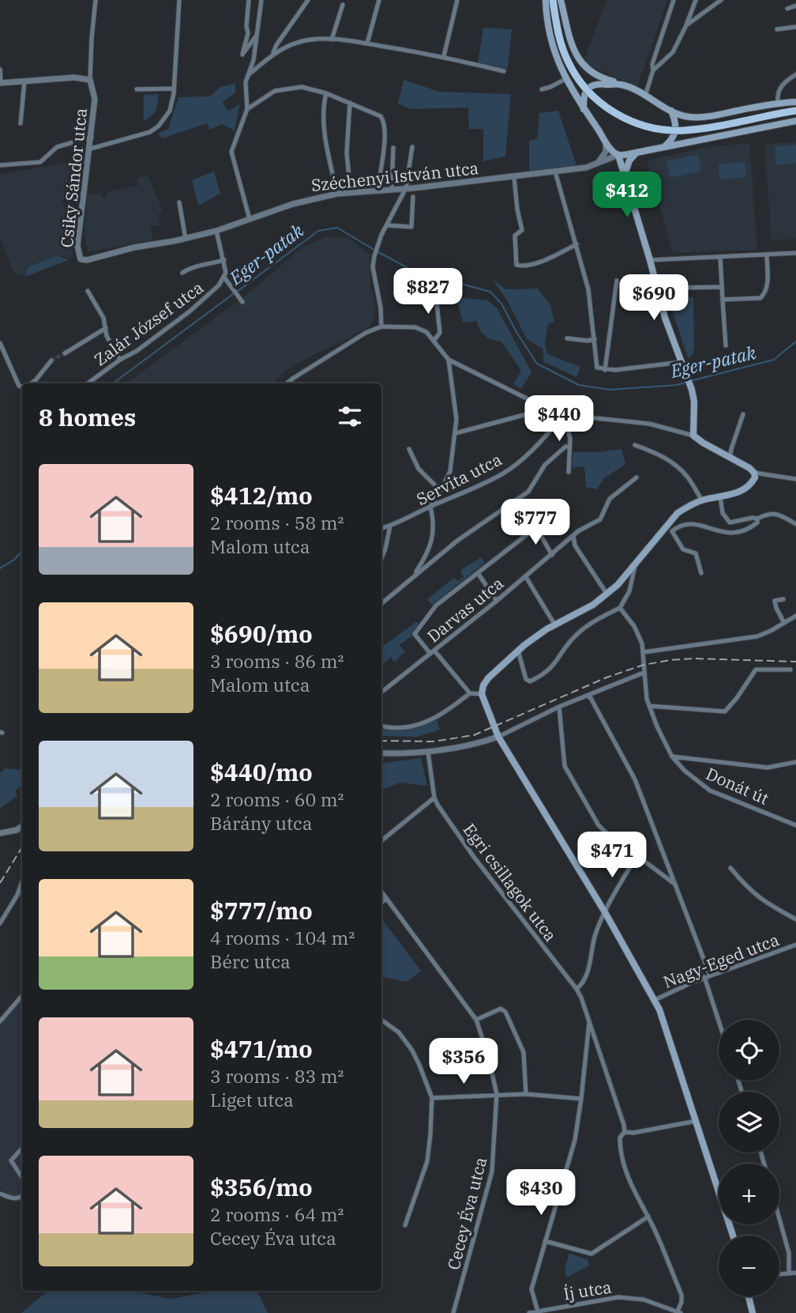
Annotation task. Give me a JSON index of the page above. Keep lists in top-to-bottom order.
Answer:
{
  "streets": {
    "street": [
      "Széchenyi István utca",
      "Csiky Sándor utca",
      "Zalár József utca",
      "Servita utca",
      "Darvas utca",
      "Donát út",
      "Egri csillagok utca",
      "Nagy-Eged utca",
      "Cecey Éva utca",
      "Íj utca"
    ]
  },
  "crossings": [
    ["Széchenyi István utca", "Csiky Sándor utca"],
    ["Egri csillagok utca", "Íj utca"]
  ],
  "water": ["Eger-patak"],
  "page": {
    "price": [
      "$412",
      "$827",
      "$690",
      "$440",
      "$777",
      "$471",
      "$356",
      "$430"
    ],
    "heading": "8 homes",
    "list": [
      {
        "name": "$412/mo",
        "note": "2 rooms · 58 m² · Malom utca"
      },
      {
        "name": "$690/mo",
        "note": "3 rooms · 86 m² · Malom utca"
      },
      {
        "name": "$440/mo",
        "note": "2 rooms · 60 m² · Bárány utca"
      },
      {
        "name": "$777/mo",
        "note": "4 rooms · 104 m² · Bérc utca"
      },
      {
        "name": "$471/mo",
        "note": "3 rooms · 83 m² · Liget utca"
      },
      {
        "name": "$356/mo",
        "note": "2 rooms · 64 m² · Cecey Éva utca"
      }
    ],
    "map_buttons": ["+", "−"]
  }
}
